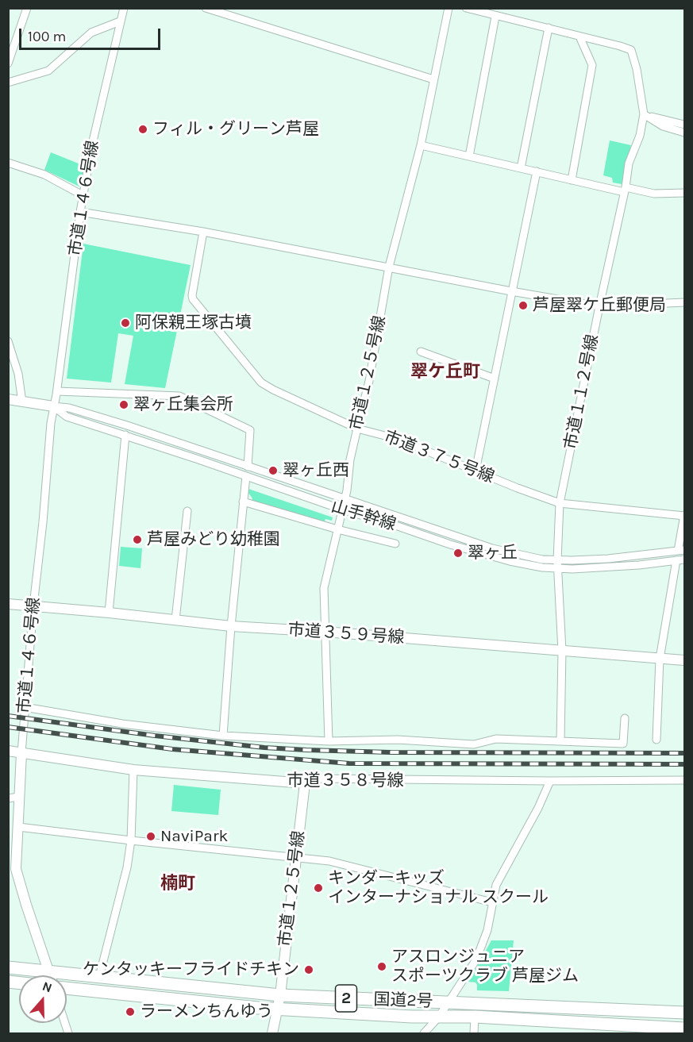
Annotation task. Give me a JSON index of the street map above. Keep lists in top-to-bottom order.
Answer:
{
  "streets": {
    "highway": ["2", "国道2号"],
    "street": [
      "市道１４６号線",
      "市道１２５号線",
      "市道１１２号線",
      "市道３７５号線",
      "山手幹線",
      "市道３５９号線",
      "市道３５８号線"
    ]
  },
  "crossings": [
    ["市道１４６号線", "山手幹線"],
    ["市道１４６号線", "市道３５９号線"],
    ["市道１４６号線", "市道３５８号線"],
    ["市道１４６号線", "国道2号"],
    ["市道１２５号線", "市道３７５号線"],
    ["市道１２５号線", "山手幹線"],
    ["市道１２５号線", "市道３５９号線"],
    ["市道１２５号線", "市道３５８号線"],
    ["市道１２５号線", "国道2号"],
    ["市道１１２号線", "市道３７５号線"],
    ["市道１１２号線", "山手幹線"],
    ["市道１１２号線", "市道３５９号線"]
  ],
  "districts": ["翠ケ丘町", "楠町"],
  "places": [
    "フィル・グリーン芦屋",
    "芦屋翠ケ丘郵便局",
    "阿保親王塚古墳",
    "翠ヶ丘集会所",
    "翠ヶ丘西",
    "芦屋みどり幼稚園",
    "翠ヶ丘",
    "NaviPark",
    "キンダーキッズ インターナショナル スクール",
    "アスロンジュニア スポーツクラブ 芦屋ジム",
    "ケンタッキーフライドチキン",
    "ラーメンちんゆう"
  ],
  "scale_bar": "100 m",
  "north": "top"
}
